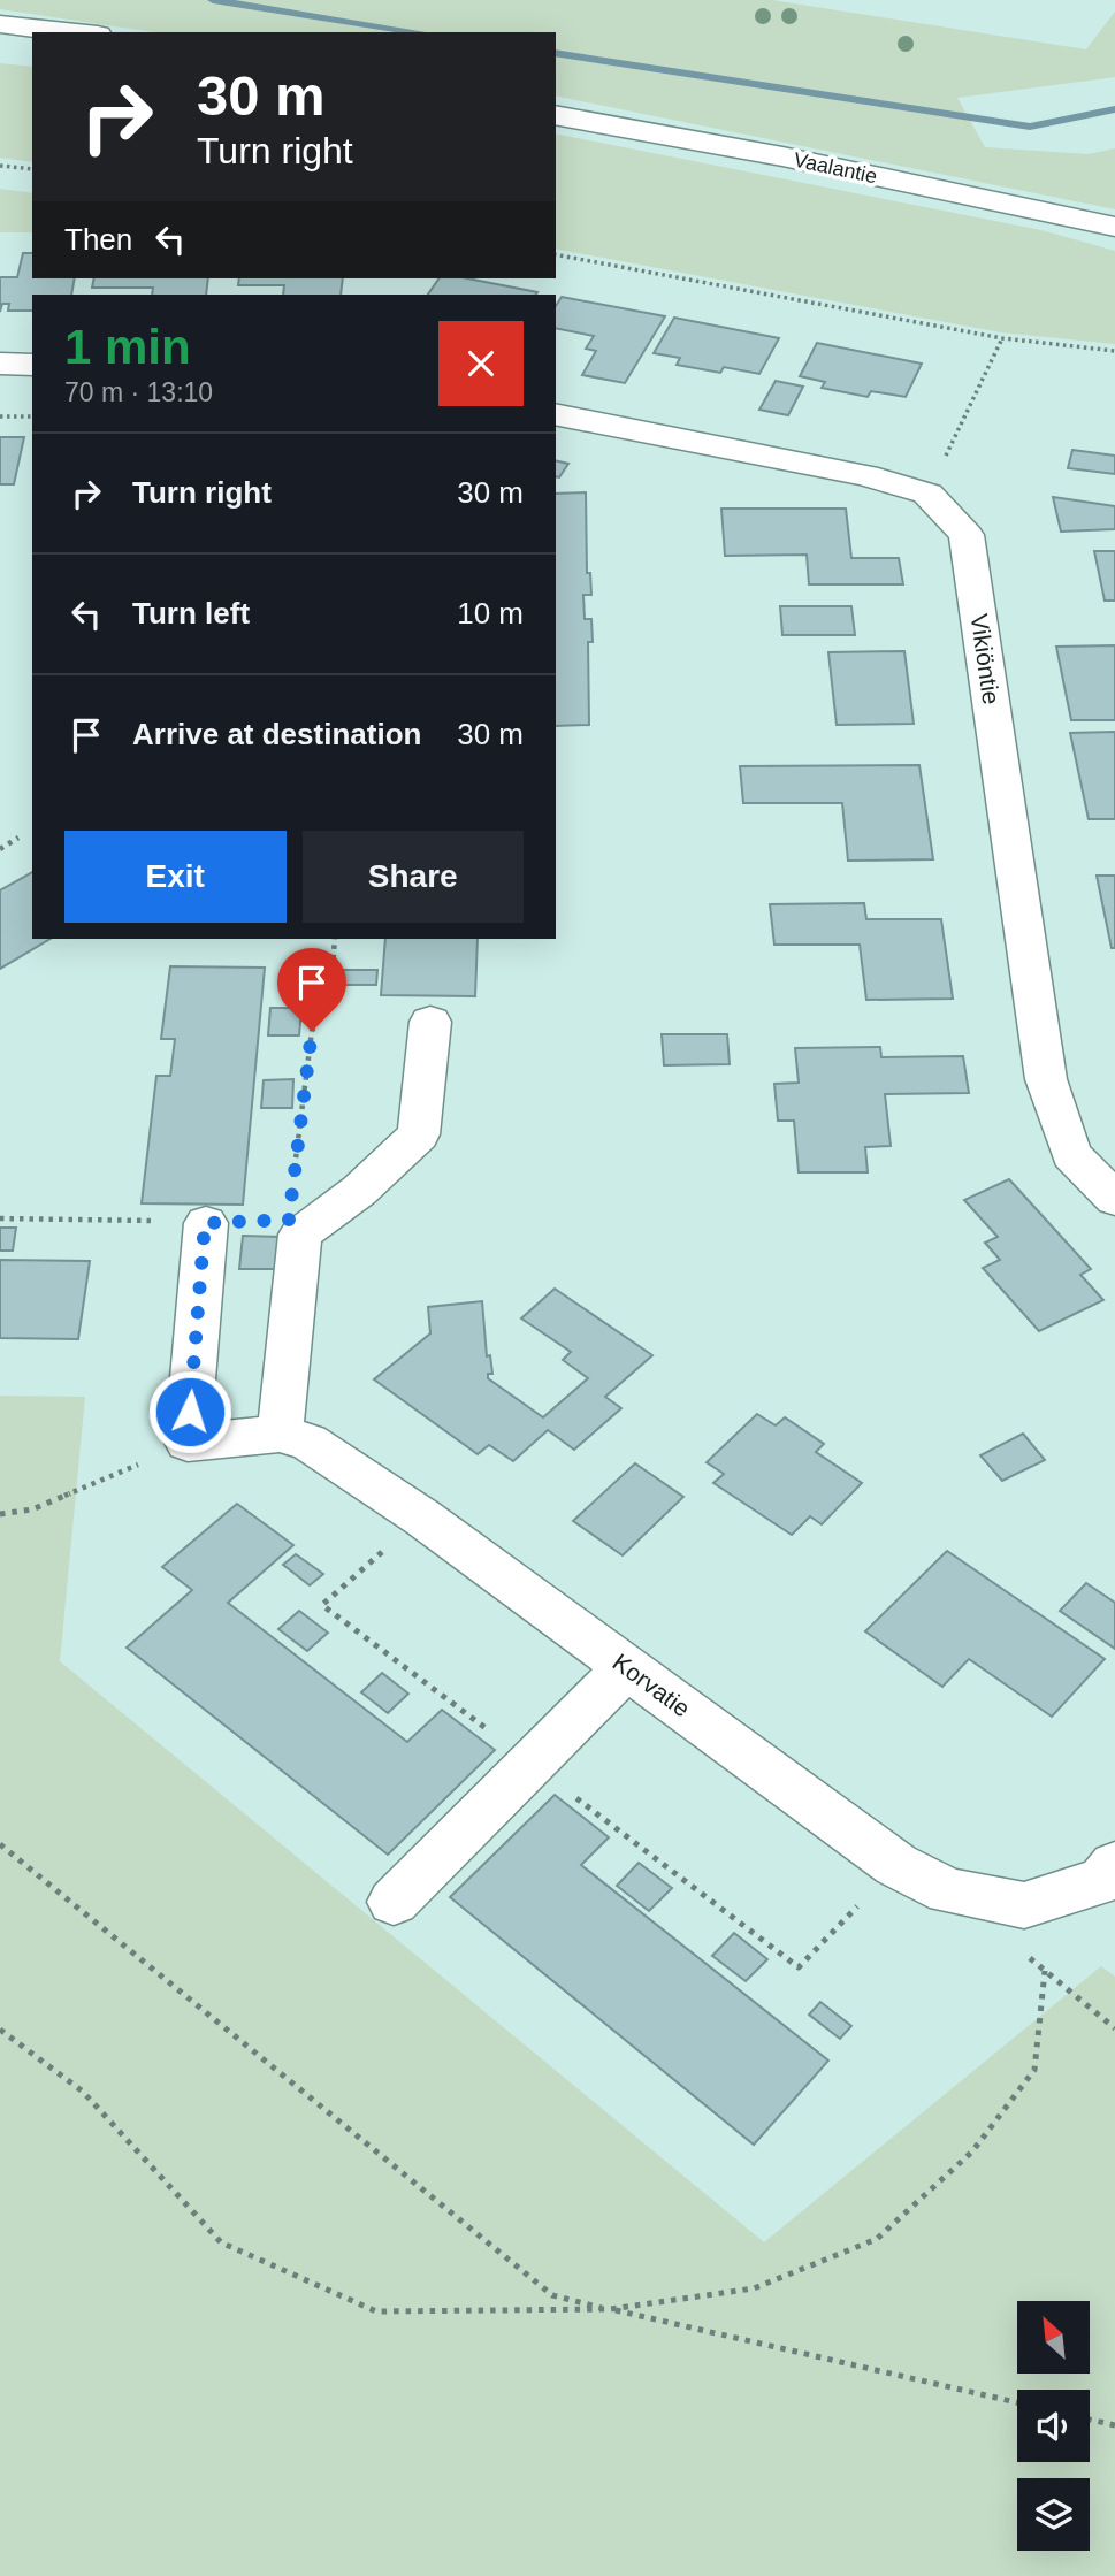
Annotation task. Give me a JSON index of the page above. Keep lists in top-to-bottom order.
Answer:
{
  "streets": {
    "street": ["Vaalantie", "Vikiöntie", "Korvatie"]
  },
  "north": "top left",
  "page": {
    "turn": ["30 m", "Turn right"],
    "then": "Then",
    "heading": ["1 min", "70 m · 13:10"],
    "list": [
      {
        "name": "Turn right",
        "value": "30 m"
      },
      {
        "name": "Turn left",
        "value": "10 m"
      },
      {
        "name": "Arrive at destination",
        "value": "30 m"
      }
    ],
    "buttons": ["Exit", "Share"]
  }
}
